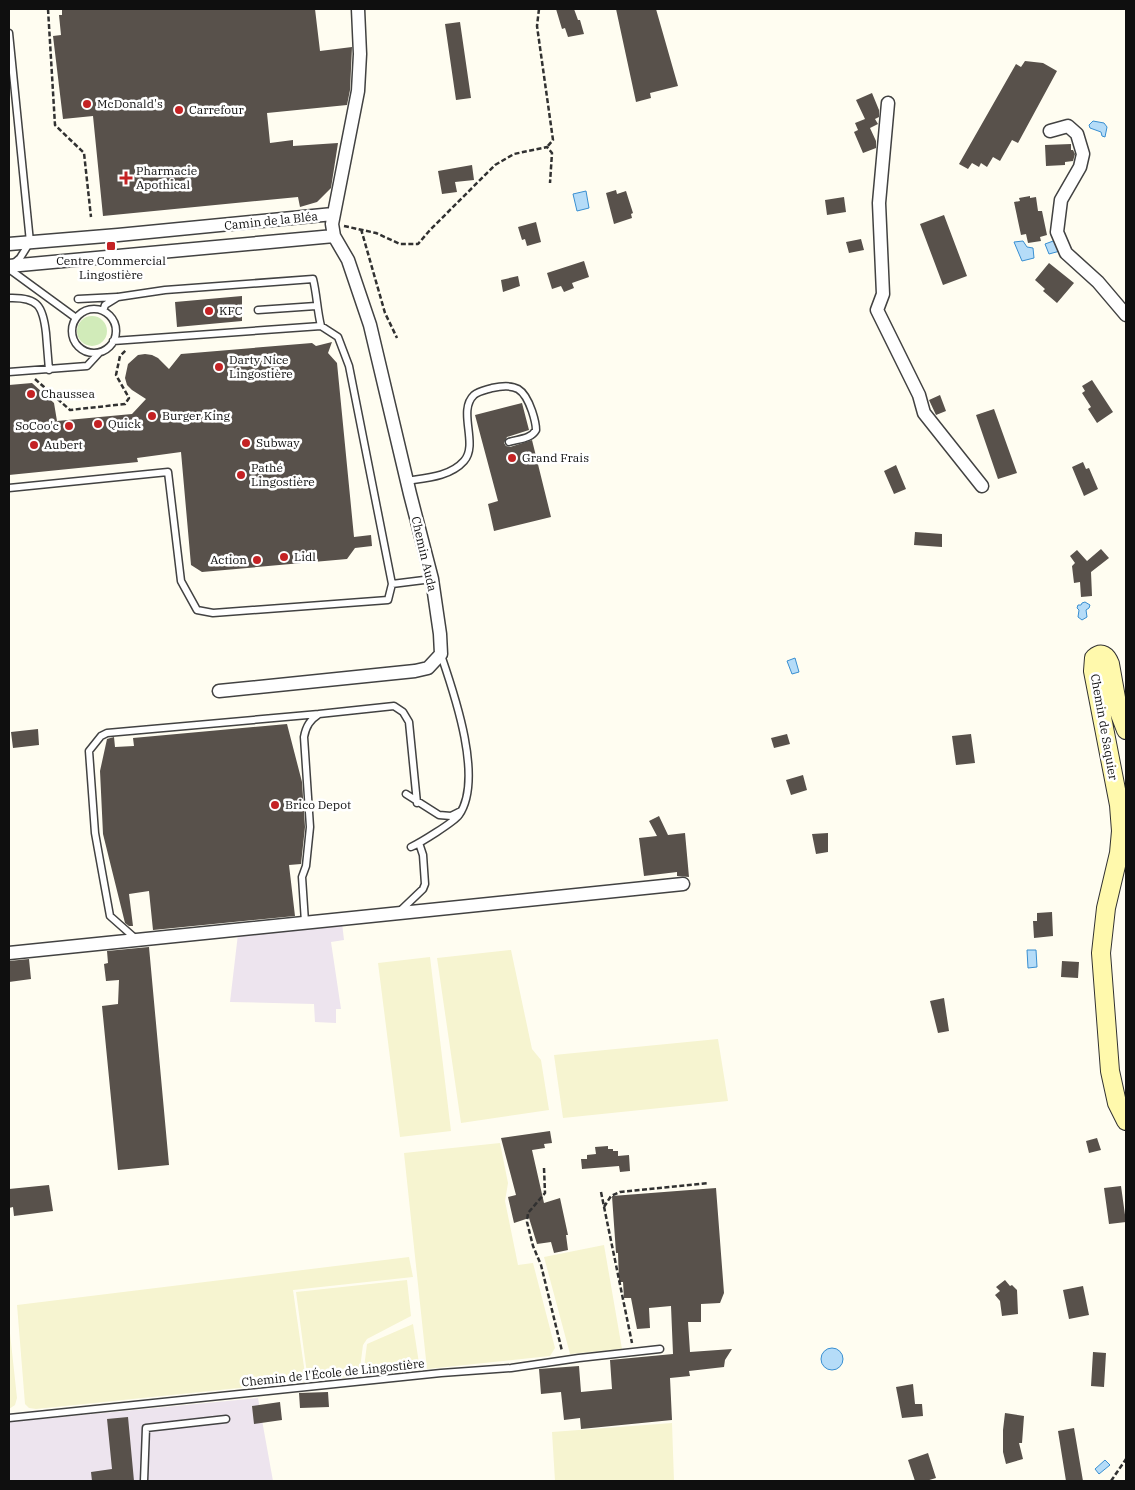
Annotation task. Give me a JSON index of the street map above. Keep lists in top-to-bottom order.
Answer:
{
  "streets": {
    "street": ["Camin de la Bléa", "Chemin Auda", "Chemin de Saquier"],
    "lane": ["Chemin de l'École de Lingostière"]
  },
  "crossings": [
    ["Camin de la Bléa", "Chemin Auda"]
  ],
  "places": {
    "other": [
      "McDonald's",
      "Carrefour",
      "KFC",
      "Darty Nice Lingostière",
      "Chaussea",
      "Burger King",
      "Quick",
      "SoCoo'c",
      "Subway",
      "Aubert",
      "Grand Frais",
      "Pathé Lingostière",
      "Lidl",
      "Action",
      "Brico Depot"
    ],
    "health": ["Pharmacie Apothical"],
    "transit": ["Centre Commercial Lingostière"]
  }
}
